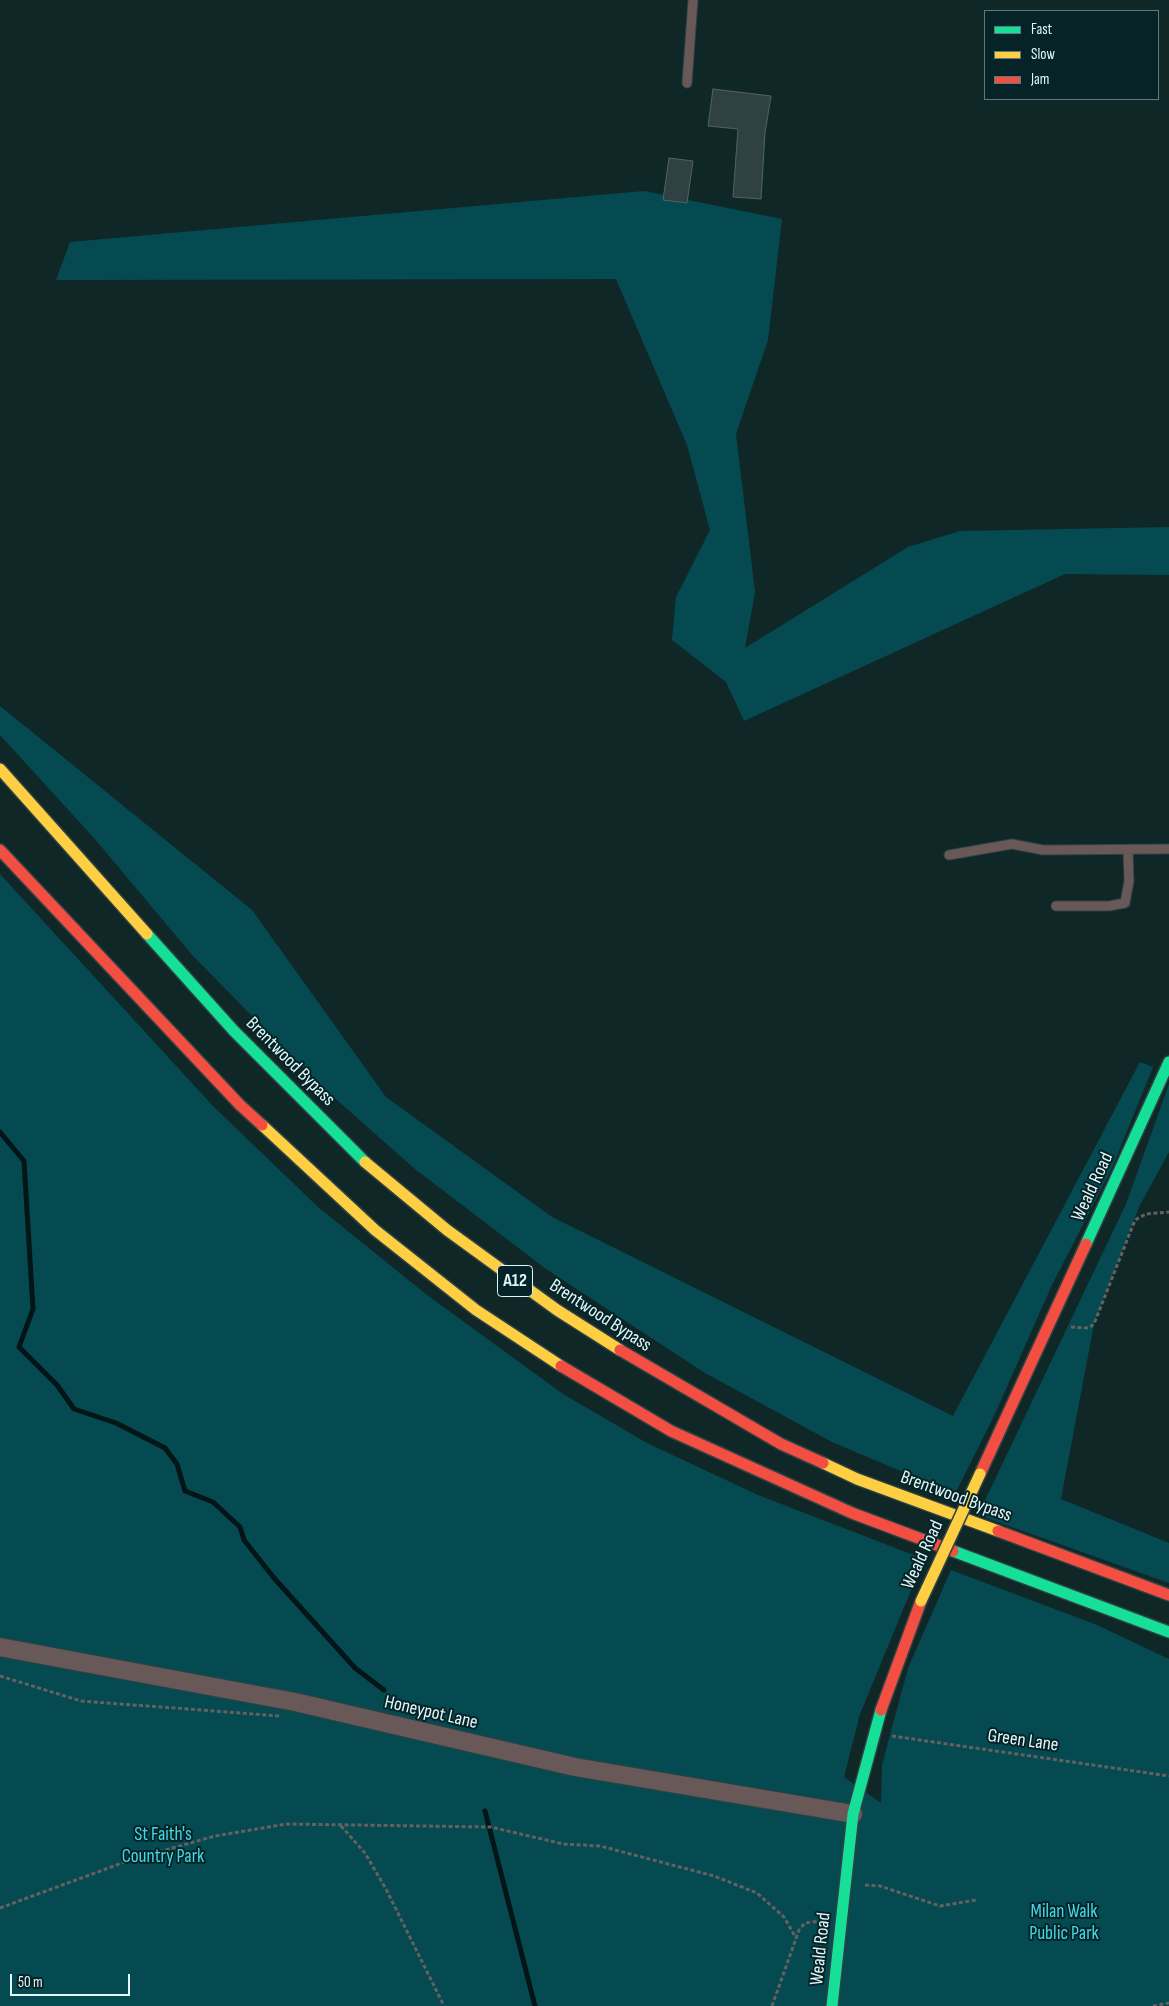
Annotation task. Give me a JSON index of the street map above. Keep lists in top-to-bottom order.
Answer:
{
  "streets": {
    "main road": ["Brentwood Bypass", "Weald Road", "A12"],
    "street": ["Honeypot Lane"],
    "path": ["Green Lane"]
  },
  "crossings": [
    ["Weald Road", "Honeypot Lane"],
    ["Weald Road", "Green Lane"]
  ],
  "parks": ["St Faith's Country Park", "Milan Walk Public Park"],
  "legend": ["Fast", "Slow", "Jam"],
  "scale_bar": "50 m"
}
